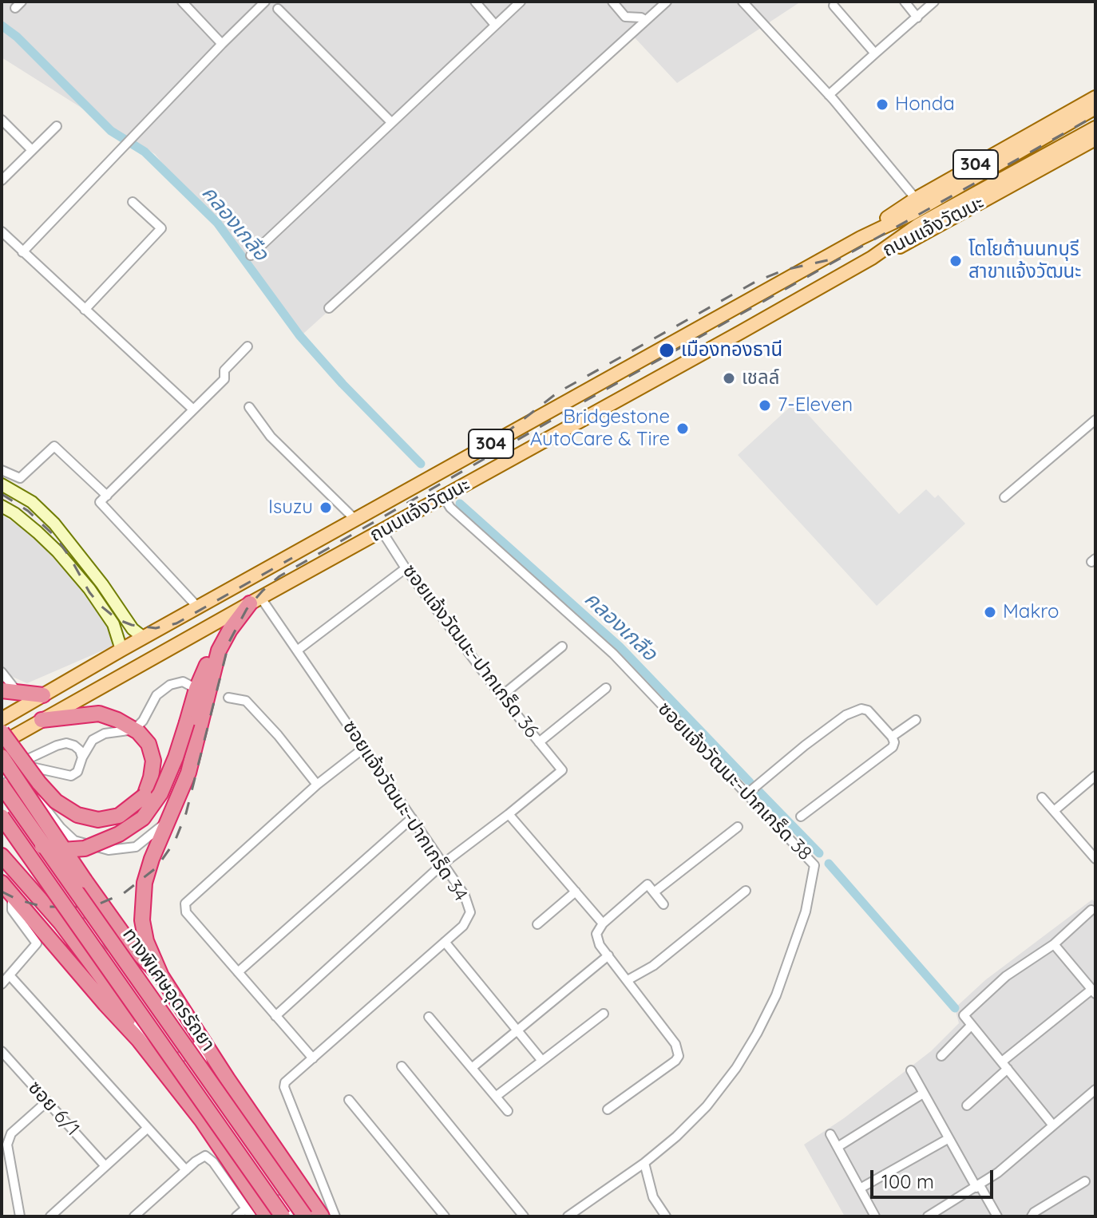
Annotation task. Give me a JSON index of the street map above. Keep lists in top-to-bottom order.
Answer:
{
  "streets": {
    "highway": ["ทางพิเศษอุดรรัถยา"],
    "main road": ["304", "ถนนแจ้งวัฒนะ"],
    "street": [
      "ซอยแจ้งวัฒนะ-ปากเกร็ด 36",
      "ซอยแจ้งวัฒนะ-ปากเกร็ด 38",
      "ซอยแจ้งวัฒนะ-ปากเกร็ด 34",
      "ซอย 6/1"
    ]
  },
  "crossings": [
    ["ถนนแจ้งวัฒนะ", "ซอยแจ้งวัฒนะ-ปากเกร็ด 36"],
    ["ถนนแจ้งวัฒนะ", "ซอยแจ้งวัฒนะ-ปากเกร็ด 38"],
    ["ถนนแจ้งวัฒนะ", "ซอยแจ้งวัฒนะ-ปากเกร็ด 34"]
  ],
  "water": ["คลองเกลือ"],
  "places": [
    "Honda",
    "โตโยต้านนทบุรี สาขาแจ้งวัฒนะ",
    "เมืองทองธานี",
    "เชลล์",
    "7-Eleven",
    "Bridgestone AutoCare & Tire",
    "Isuzu",
    "Makro"
  ],
  "scale_bar": "100 m"
}
